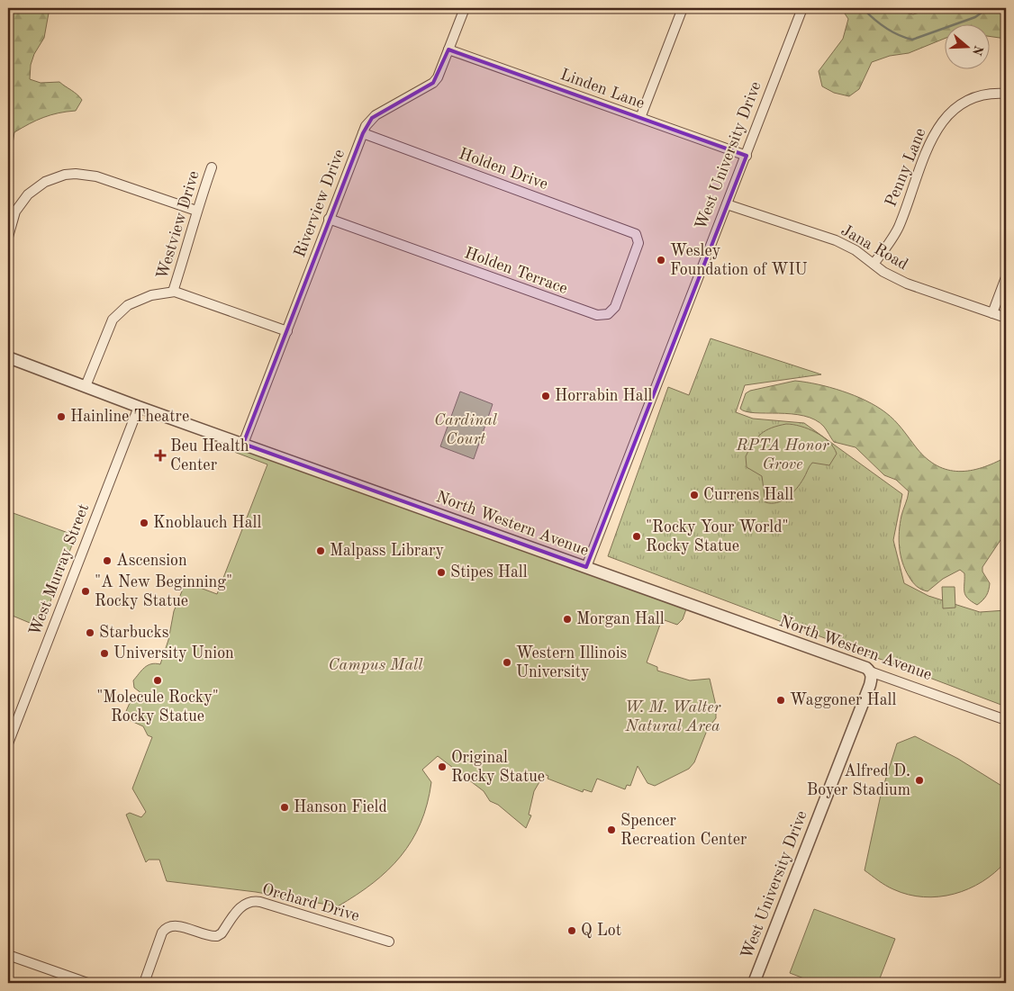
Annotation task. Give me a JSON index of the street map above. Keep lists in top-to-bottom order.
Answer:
{
  "streets": {
    "street": [
      "Linden Lane",
      "West University Drive",
      "Penny Lane",
      "Holden Drive",
      "Riverview Drive",
      "Westview Drive",
      "Jana Road",
      "Holden Terrace",
      "North Western Avenue",
      "West Murray Street",
      "Orchard Drive"
    ]
  },
  "crossings": [
    ["Linden Lane", "West University Drive"],
    ["Linden Lane", "Riverview Drive"],
    ["West University Drive", "Jana Road"],
    ["West University Drive", "North Western Avenue"],
    ["Penny Lane", "Jana Road"],
    ["Holden Drive", "Riverview Drive"],
    ["Holden Drive", "Holden Terrace"],
    ["Riverview Drive", "Holden Terrace"],
    ["Riverview Drive", "North Western Avenue"],
    ["North Western Avenue", "West Murray Street"]
  ],
  "parks": [
    "Cardinal Court",
    "RPTA Honor Grove",
    "Campus Mall",
    "W. M. Walter Natural Area"
  ],
  "places": {
    "other": [
      "Wesley Foundation of WIU",
      "Horrabin Hall",
      "Hainline Theatre",
      "Currens Hall",
      "Knoblauch Hall",
      "\"Rocky Your World\" Rocky Statue",
      "Malpass Library",
      "Ascension",
      "Stipes Hall",
      "\"A New Beginning\" Rocky Statue",
      "Morgan Hall",
      "Starbucks",
      "University Union",
      "Western Illinois University",
      "\"Molecule Rocky\" Rocky Statue",
      "Waggoner Hall",
      "Original Rocky Statue",
      "Alfred D. Boyer Stadium",
      "Hanson Field",
      "Spencer Recreation Center",
      "Q Lot"
    ],
    "health": ["Beu Health Center"]
  },
  "north": "right"
}
